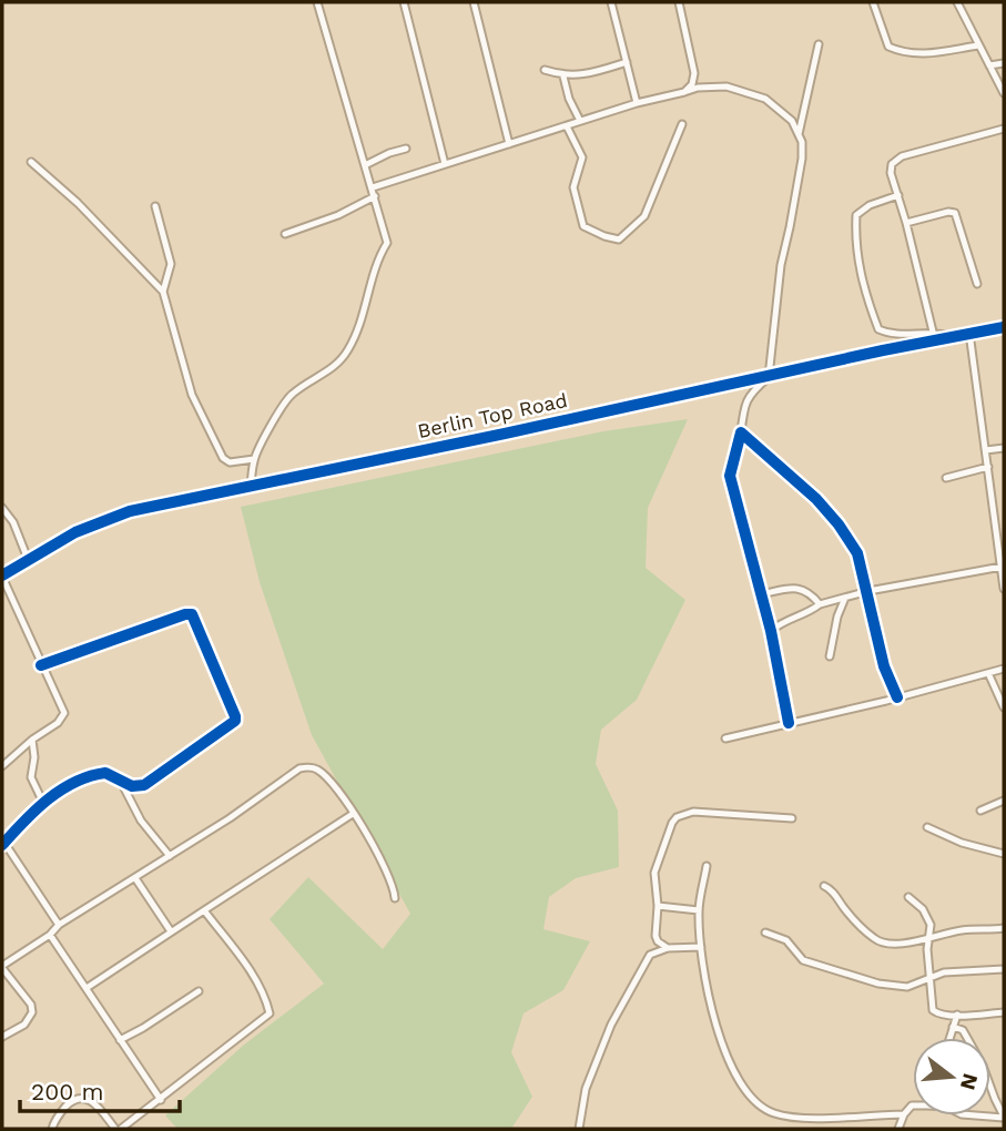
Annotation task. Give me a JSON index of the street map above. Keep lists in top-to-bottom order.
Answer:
{
  "streets": {
    "street": ["Berlin Top Road"]
  },
  "scale_bar": "200 m",
  "north": "right"
}
